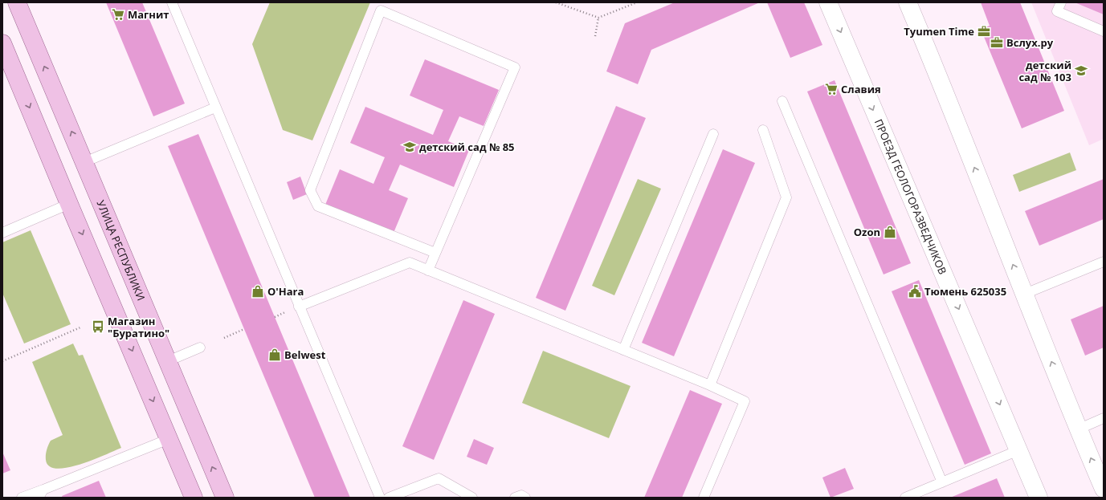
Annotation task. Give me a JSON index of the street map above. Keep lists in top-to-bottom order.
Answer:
{
  "streets": {
    "main road": ["УЛИЦА РЕСПУБЛИКИ"],
    "street": ["ПРОЕЗД ГЕОЛОГОРАЗВЕДЧИКОВ"]
  },
  "places": {
    "supermarket": ["Магнит", "Славия"],
    "office": ["Tyumen Time", "Вслух.ру"],
    "school or university": ["детский сад № 103", "детский сад № 85"],
    "shop": ["Ozon", "O'Hara", "Belwest"],
    "public building": ["Тюмень 625035"],
    "bus stop": ["Магазин \"Буратино\""]
  }
}
